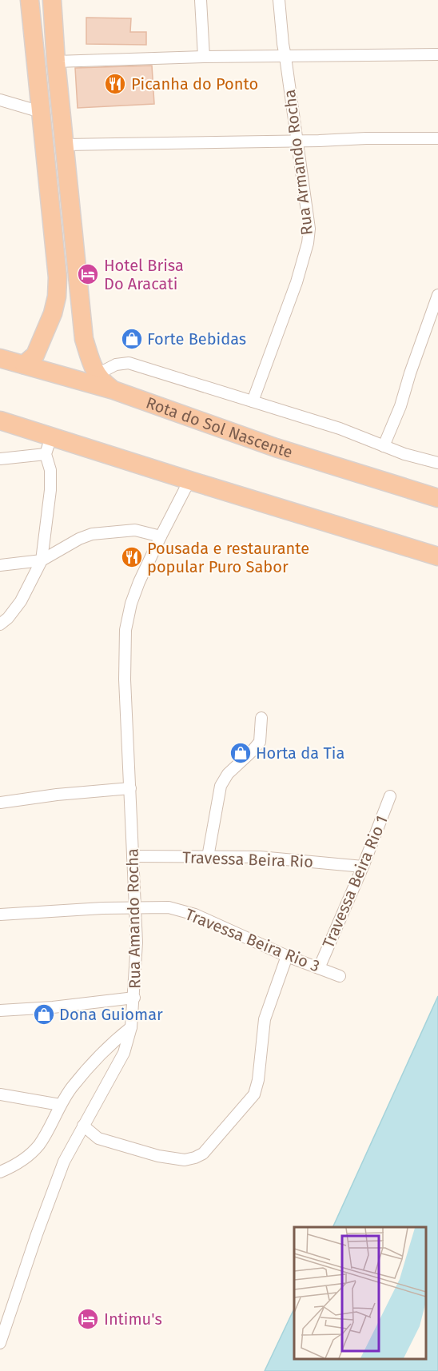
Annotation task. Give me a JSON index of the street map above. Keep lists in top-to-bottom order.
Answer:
{
  "streets": {
    "highway": ["Rota do Sol Nascente"],
    "street": [
      "Rua Armando Rocha",
      "Travessa Beira Rio",
      "Travessa Beira Rio 1",
      "Rua Amando Rocha",
      "Travessa Beira Rio 3"
    ]
  },
  "crossings": [
    ["Travessa Beira Rio", "Travessa Beira Rio 1"],
    ["Travessa Beira Rio", "Rua Amando Rocha"],
    ["Travessa Beira Rio 1", "Travessa Beira Rio 3"],
    ["Rua Amando Rocha", "Travessa Beira Rio 3"]
  ],
  "places": {
    "restaurant": ["Picanha do Ponto", "Pousada e restaurante popular Puro Sabor"],
    "hotel": ["Hotel Brisa Do Aracati", "Intimu's"],
    "shop": ["Forte Bebidas", "Horta da Tia", "Dona Guiomar"]
  }
}
